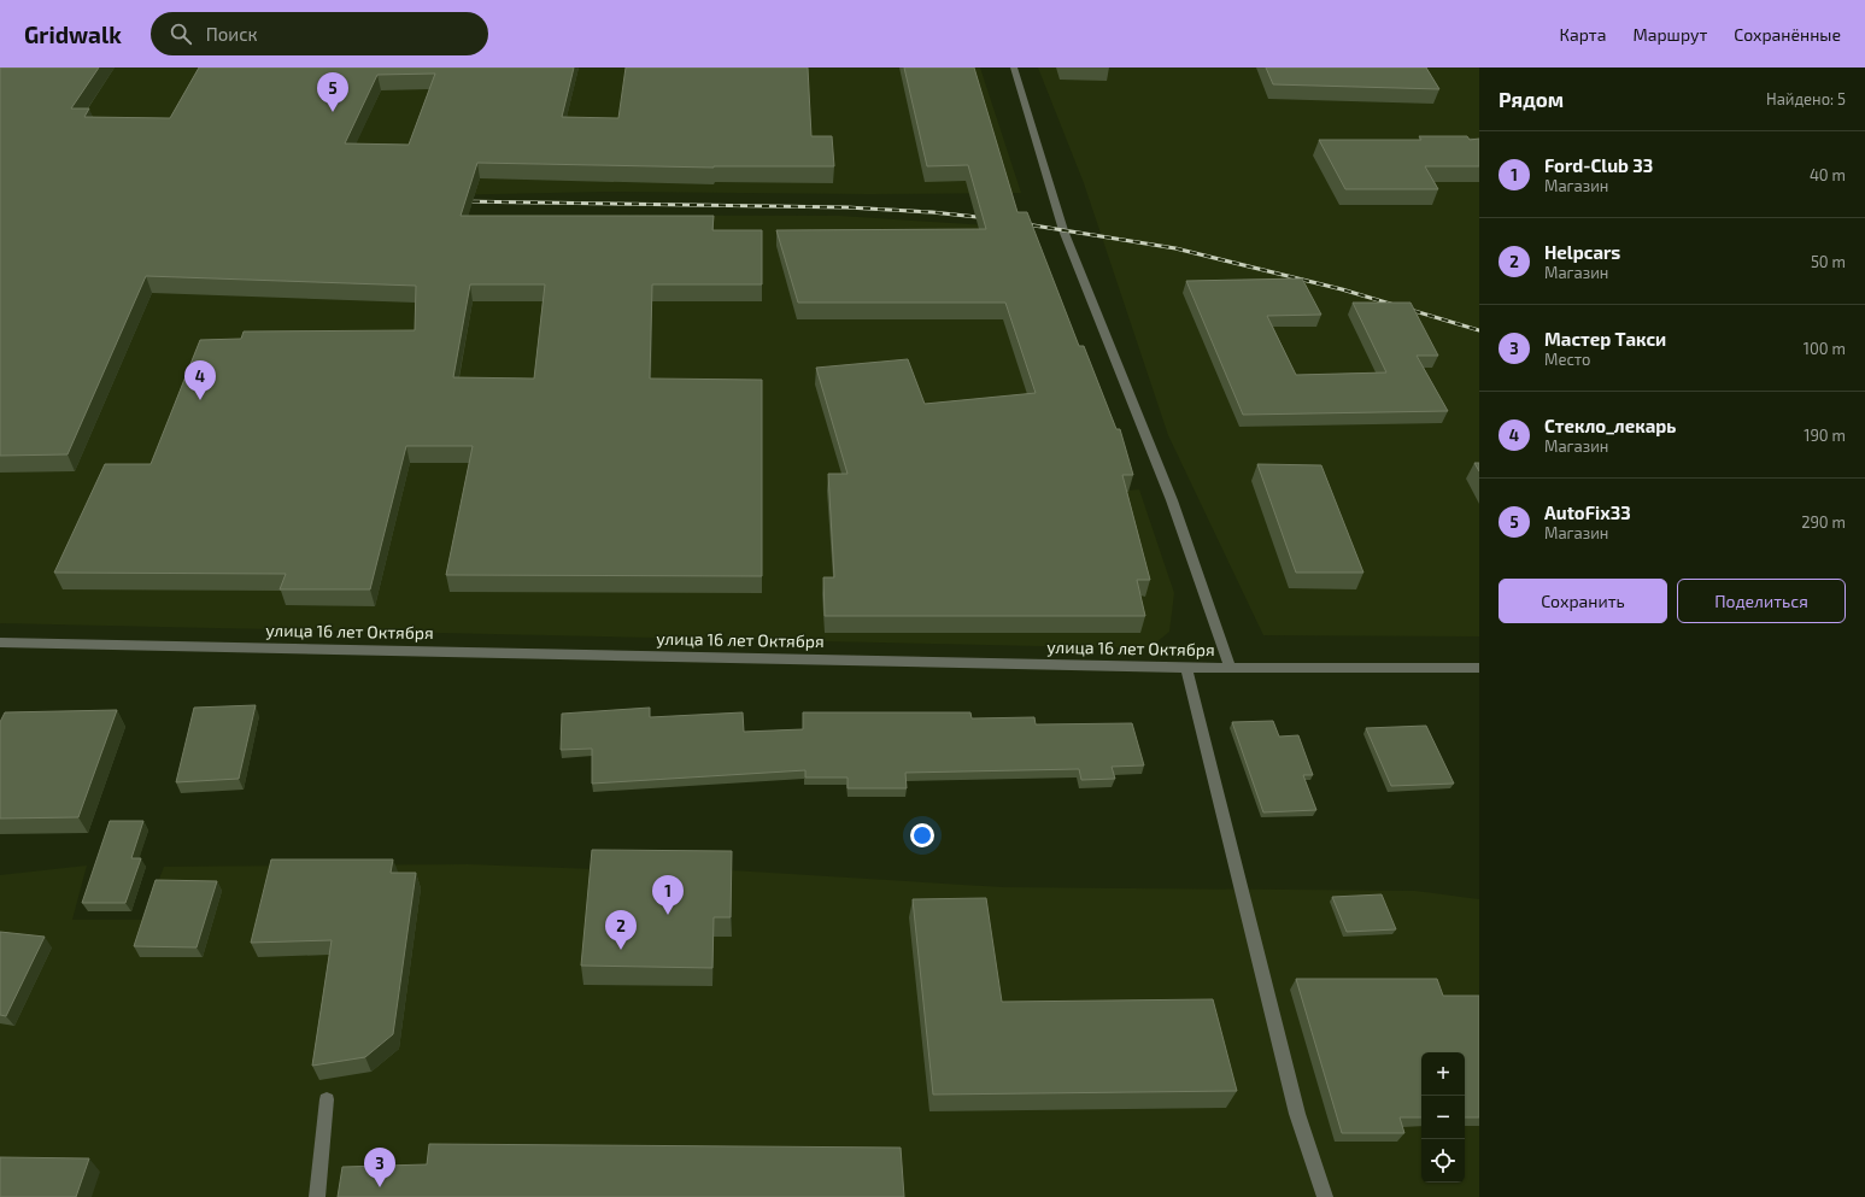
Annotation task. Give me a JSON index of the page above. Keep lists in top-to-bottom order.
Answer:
{
  "streets": {
    "street": ["улица 16 лет Октября"]
  },
  "page": {
    "header": "Gridwalk",
    "search": "Поиск",
    "nav": ["Карта", "Маршрут", "Сохранённые"],
    "heading": ["Рядом", "Найдено: 5"],
    "pins": [
      "5",
      "4",
      "1",
      "2",
      "3"
    ],
    "list": [
      {
        "mark": "1",
        "name": "Ford-Club 33",
        "note": "Магазин",
        "value": "40 m"
      },
      {
        "mark": "2",
        "name": "Helpcars",
        "note": "Магазин",
        "value": "50 m"
      },
      {
        "mark": "3",
        "name": "Мастер Такси",
        "note": "Место",
        "value": "100 m"
      },
      {
        "mark": "4",
        "name": "Стекло_лекарь",
        "note": "Магазин",
        "value": "190 m"
      },
      {
        "mark": "5",
        "name": "AutoFix33",
        "note": "Магазин",
        "value": "290 m"
      }
    ],
    "buttons": ["Сохранить", "Поделиться"],
    "map_buttons": ["+", "−"]
  }
}
